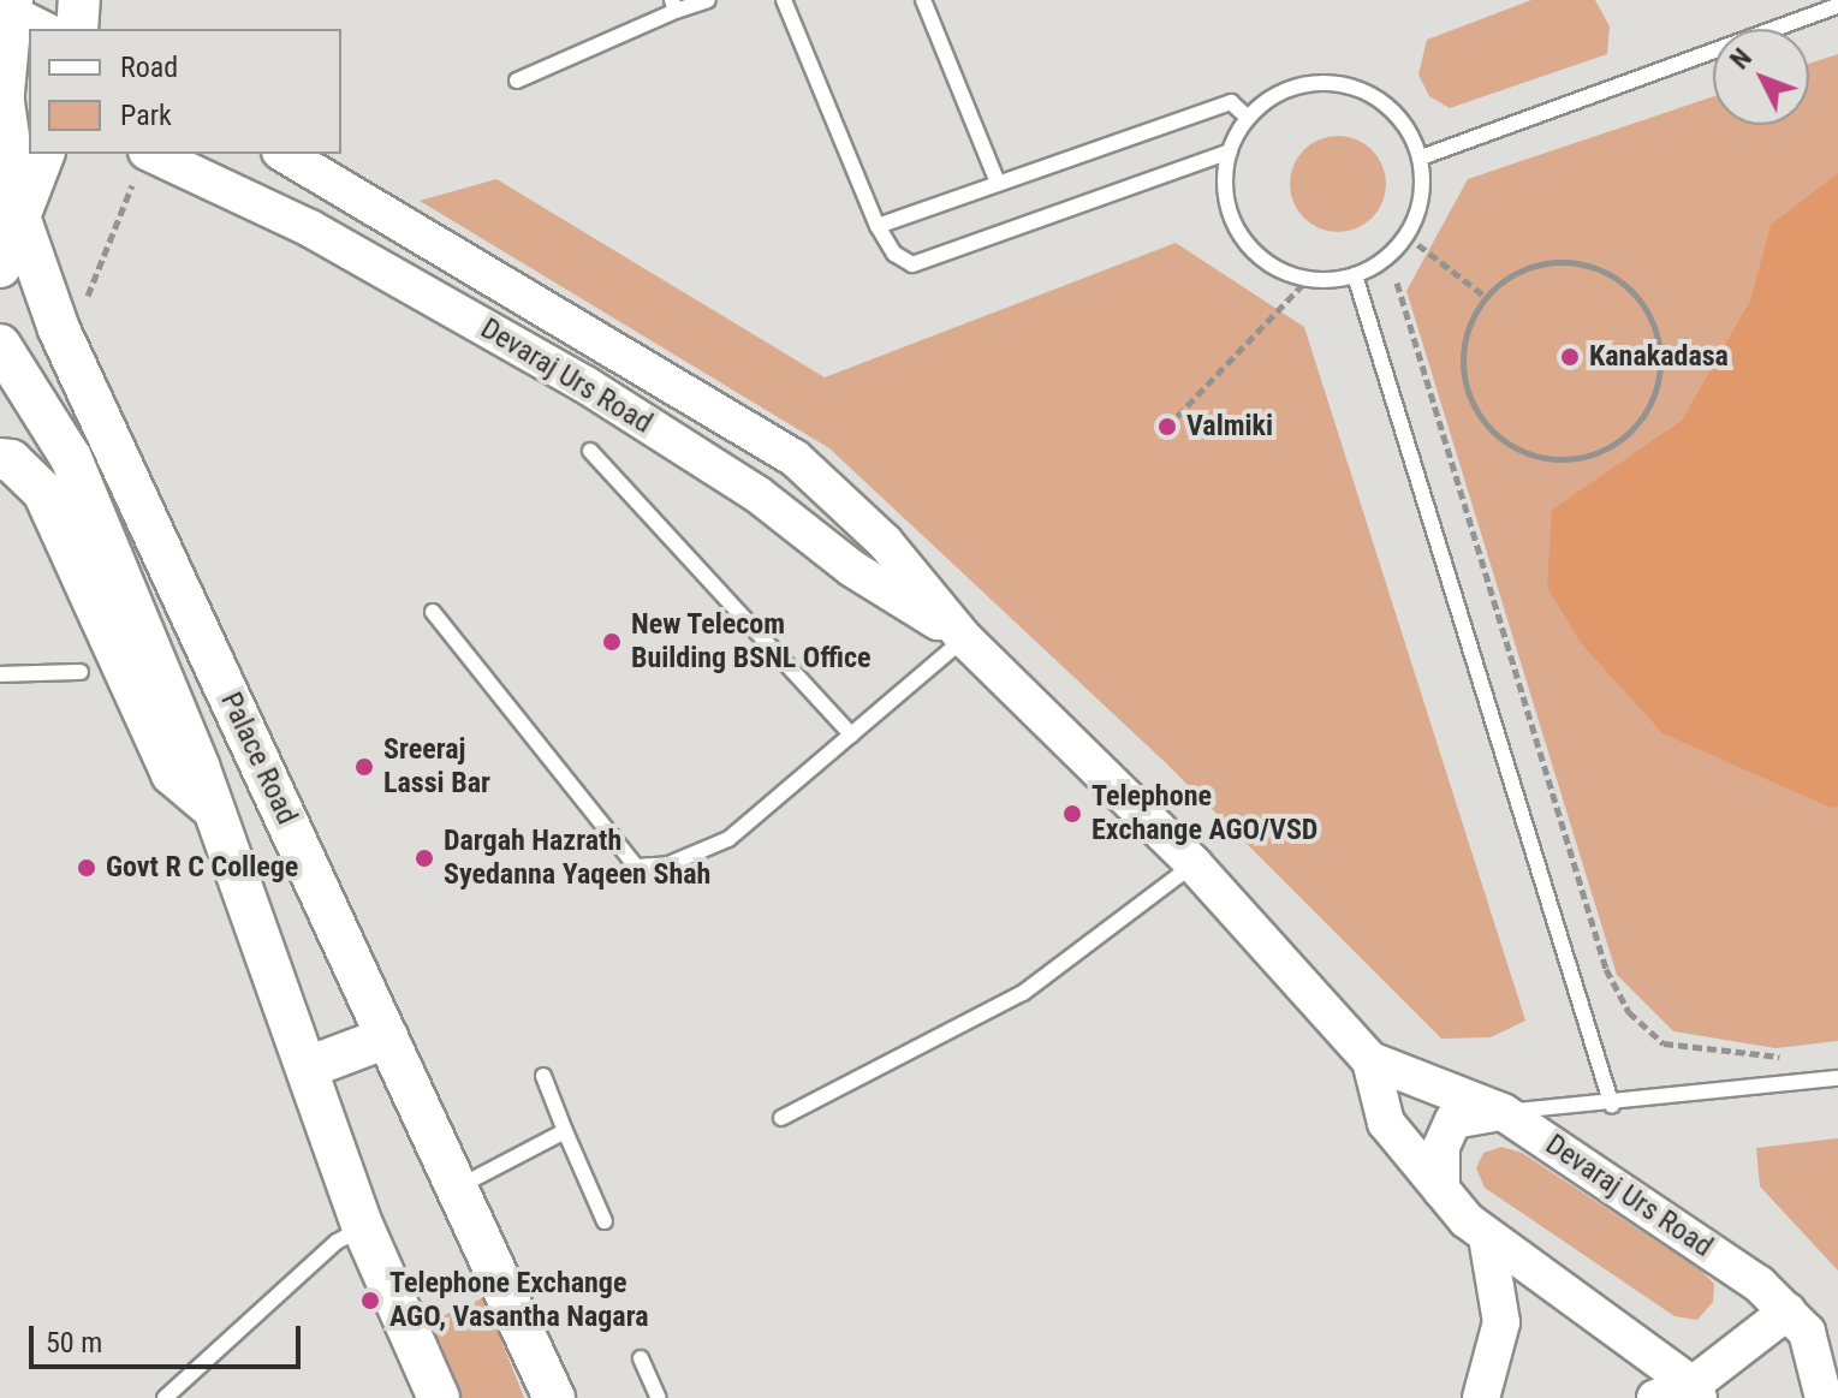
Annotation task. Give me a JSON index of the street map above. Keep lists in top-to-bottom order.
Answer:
{
  "streets": {
    "main road": ["Palace Road"],
    "street": ["Devaraj Urs Road"]
  },
  "places": [
    "Kanakadasa",
    "Valmiki",
    "New Telecom Building BSNL Office",
    "Sreeraj Lassi Bar",
    "Telephone Exchange AGO/VSD",
    "Dargah Hazrath Syedanna Yaqeen Shah",
    "Govt R C College",
    "Telephone Exchange AGO, Vasantha Nagara"
  ],
  "legend": ["Road", "Park"],
  "scale_bar": "50 m",
  "north": "top left"
}
